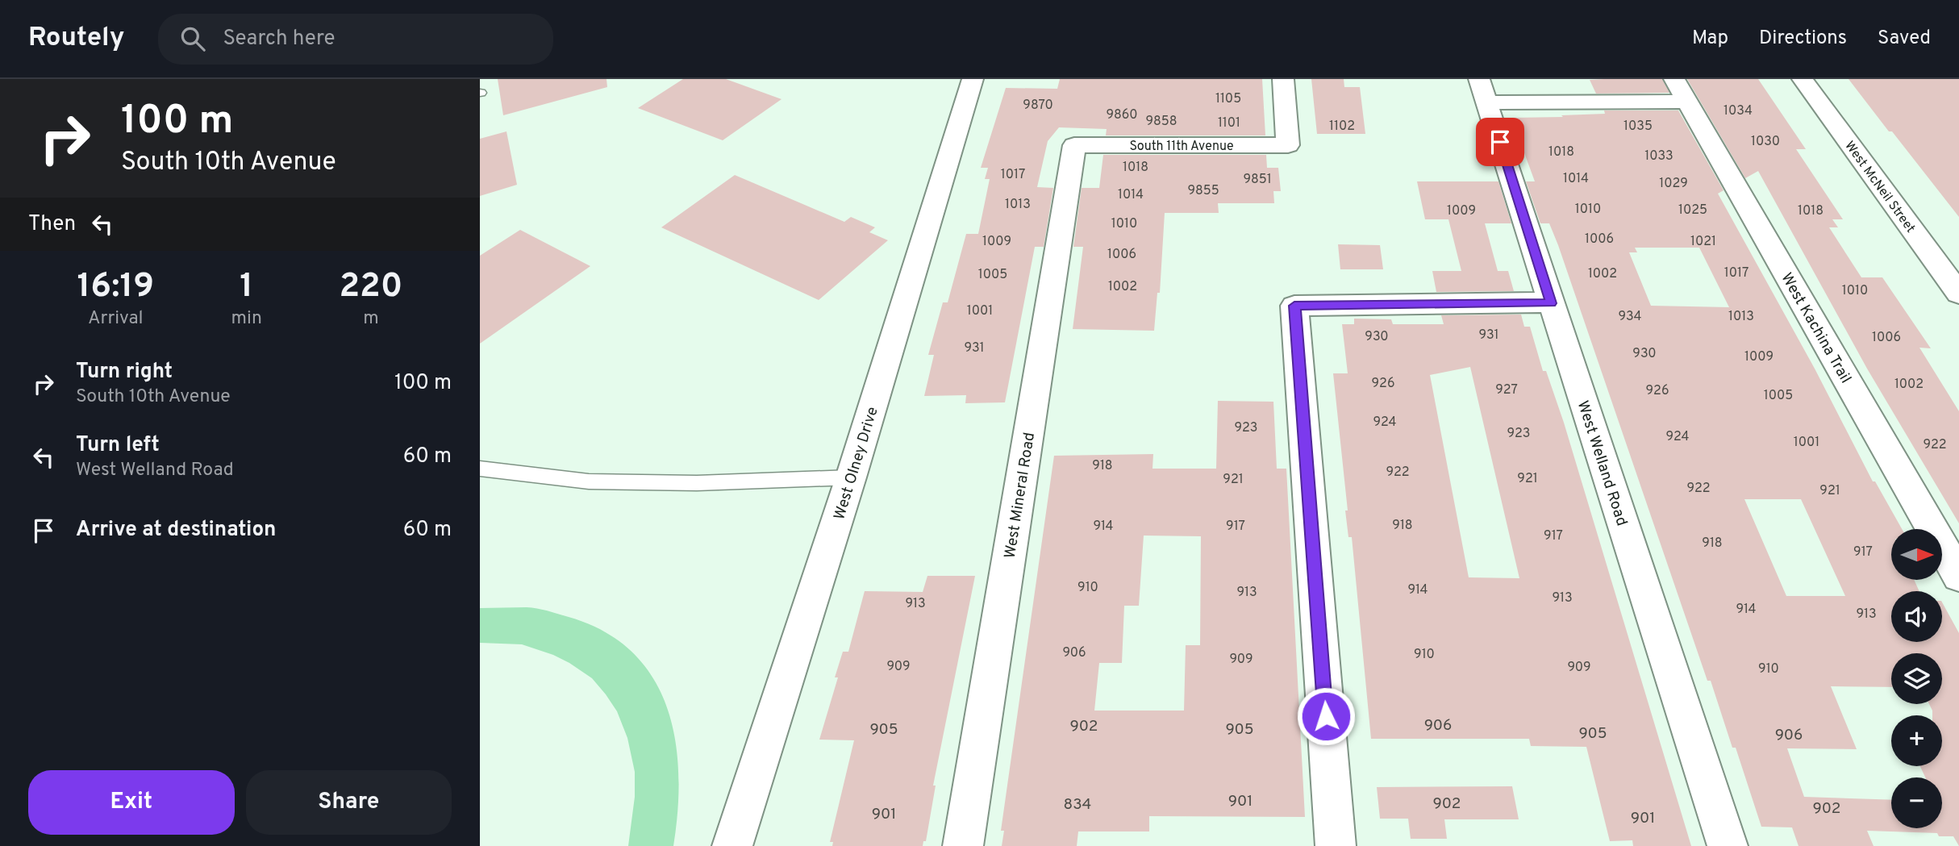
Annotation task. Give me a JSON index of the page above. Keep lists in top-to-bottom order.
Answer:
{
  "streets": {
    "street": [
      "South 11th Avenue",
      "West McNeil Street",
      "West Kachina Trail",
      "West Olney Drive",
      "West Welland Road",
      "West Mineral Road"
    ]
  },
  "crossings": [
    ["South 11th Avenue", "West Mineral Road"]
  ],
  "house_numbers": [
    "1105",
    "9870",
    "1034",
    "9860",
    "9858",
    "1101",
    "1102",
    "1035",
    "1030",
    "1018",
    "1033",
    "1018",
    "1017",
    "1014",
    "9851",
    "1029",
    "9855",
    "1014",
    "1013",
    "1010",
    "1025",
    "1009",
    "1018",
    "1010",
    "1006",
    "1009",
    "1021",
    "1006",
    "1017",
    "1002",
    "1005",
    "1002",
    "1010",
    "1001",
    "934",
    "1013",
    "931",
    "930",
    "1006",
    "931",
    "930",
    "1009",
    "926",
    "1002",
    "927",
    "926",
    "1005",
    "924",
    "923",
    "923",
    "924",
    "1001",
    "922",
    "918",
    "922",
    "921",
    "921",
    "922",
    "921",
    "918",
    "914",
    "917",
    "917",
    "918",
    "917",
    "910",
    "914",
    "913",
    "913",
    "913",
    "914",
    "913",
    "906",
    "910",
    "909",
    "909",
    "909",
    "910",
    "906",
    "902",
    "905",
    "905",
    "905",
    "906",
    "901",
    "902",
    "834",
    "902",
    "901",
    "901"
  ],
  "north": "right",
  "page": {
    "header": "Routely",
    "search": "Search here",
    "nav": ["Map", "Directions", "Saved"],
    "turn": ["100 m", "South 10th Avenue"],
    "then": "Then",
    "eta": [
      "16:19",
      "Arrival",
      "1",
      "min",
      "220",
      "m"
    ],
    "list": [
      {
        "name": "Turn right",
        "note": "South 10th Avenue",
        "value": "100 m"
      },
      {
        "name": "Turn left",
        "note": "West Welland Road",
        "value": "60 m"
      },
      {
        "name": "Arrive at destination",
        "value": "60 m"
      }
    ],
    "map_buttons": ["+", "−"],
    "buttons": ["Exit", "Share"]
  }
}
